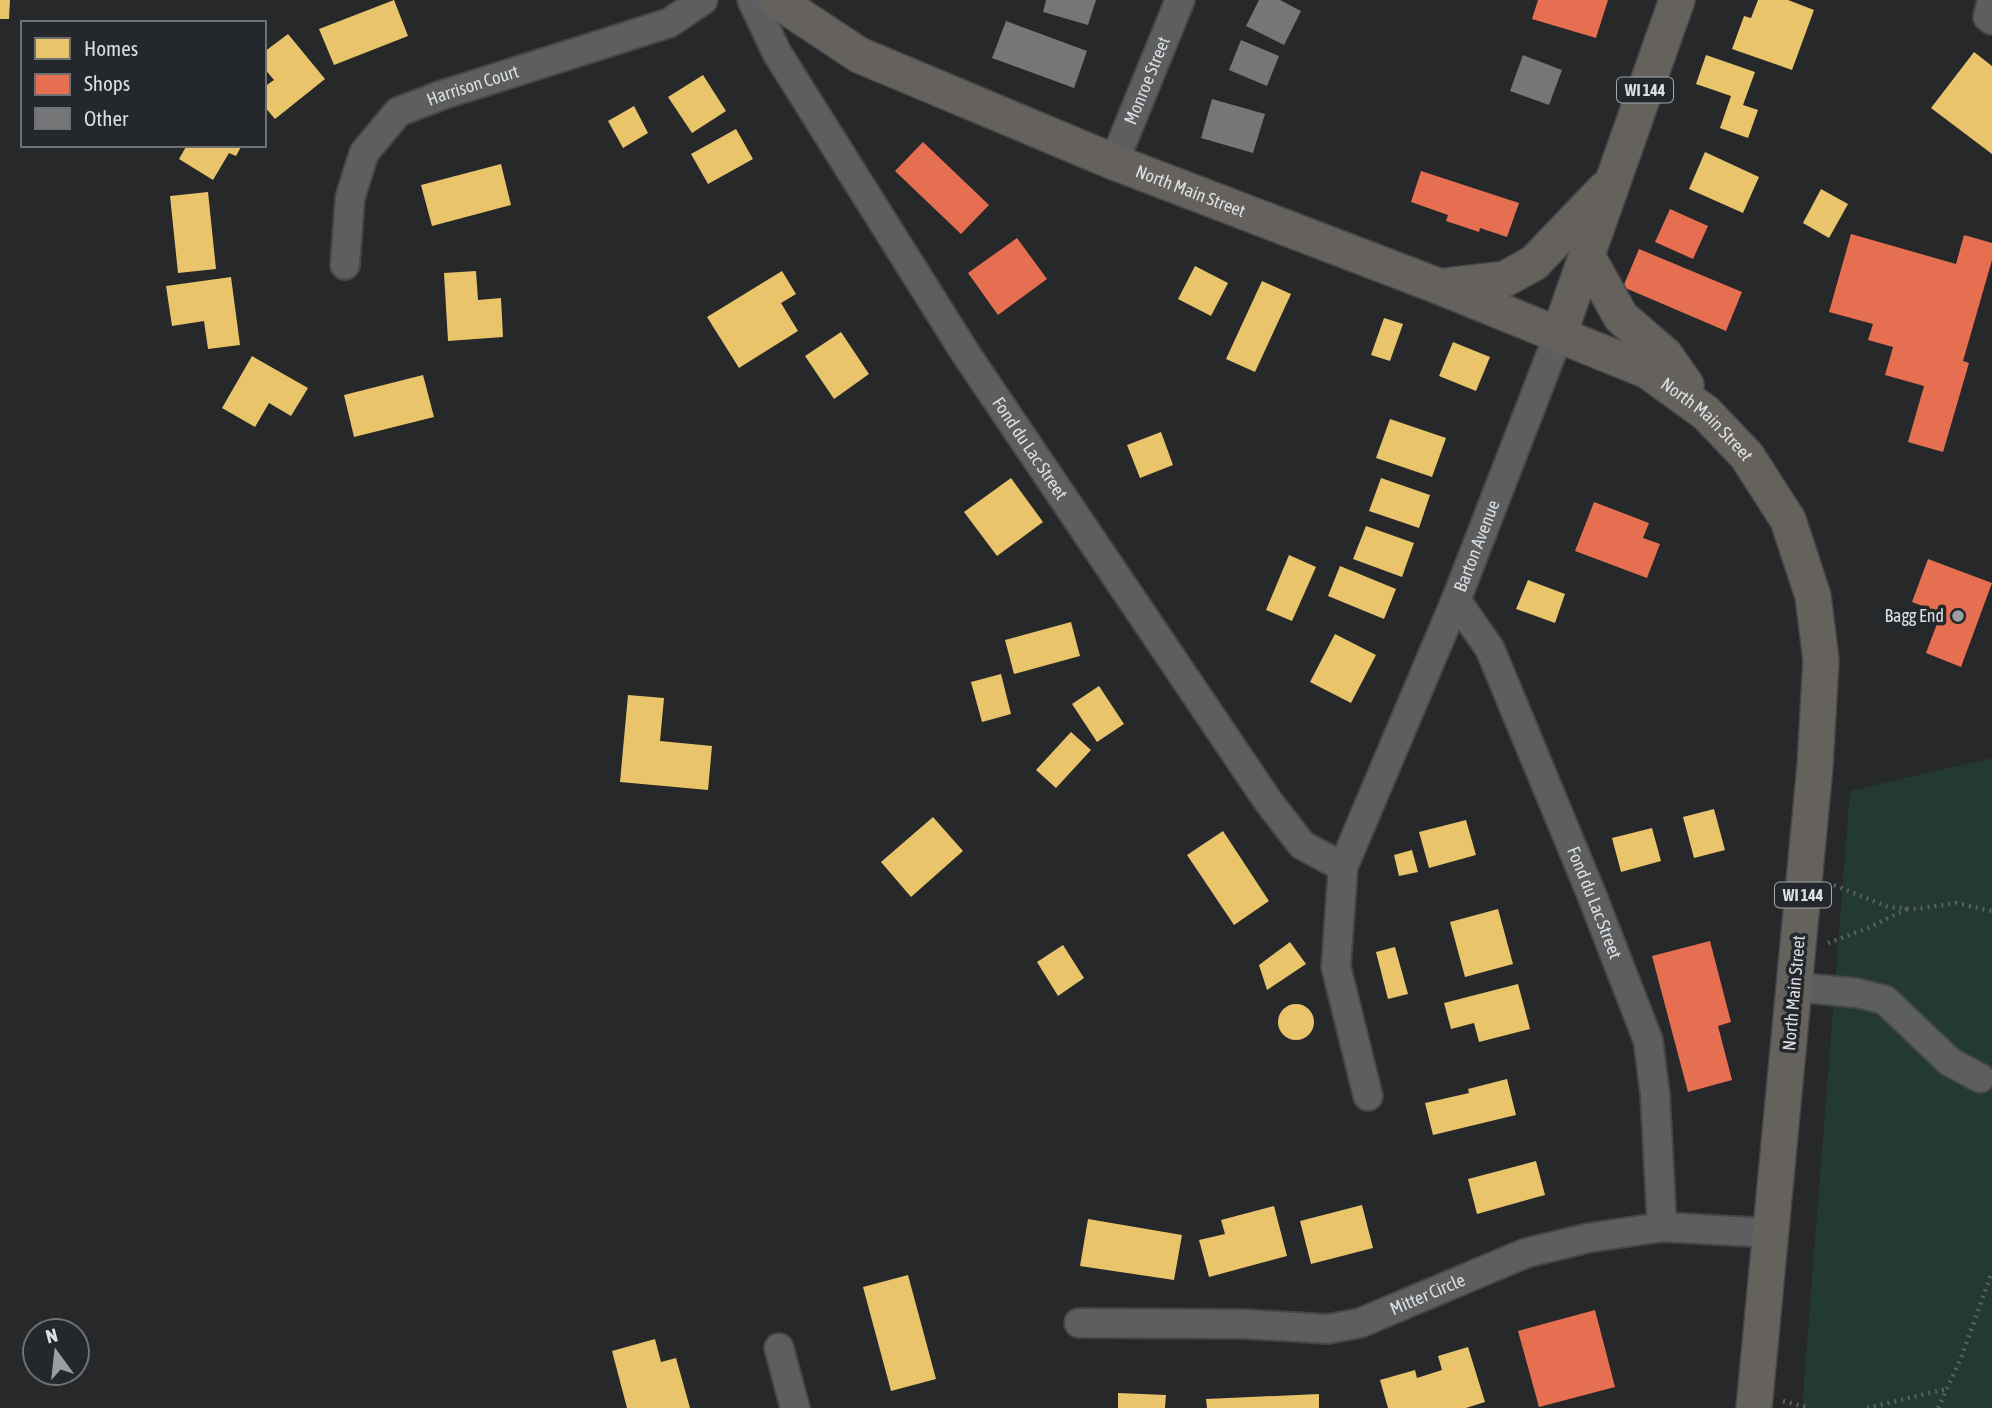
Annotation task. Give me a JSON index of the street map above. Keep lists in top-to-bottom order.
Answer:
{
  "streets": {
    "main road": ["WI 144", "North Main Street", "Barton Avenue"],
    "street": [
      "Monroe Street",
      "Harrison Court",
      "Fond du Lac Street",
      "Mitter Circle"
    ]
  },
  "crossings": [
    ["Monroe Street", "North Main Street"],
    ["North Main Street", "Barton Avenue"],
    ["North Main Street", "Mitter Circle"],
    ["Fond du Lac Street", "Barton Avenue"],
    ["Fond du Lac Street", "Mitter Circle"]
  ],
  "places": ["Bagg End"],
  "legend": ["Homes", "Shops", "Other"],
  "north": "top"
}
